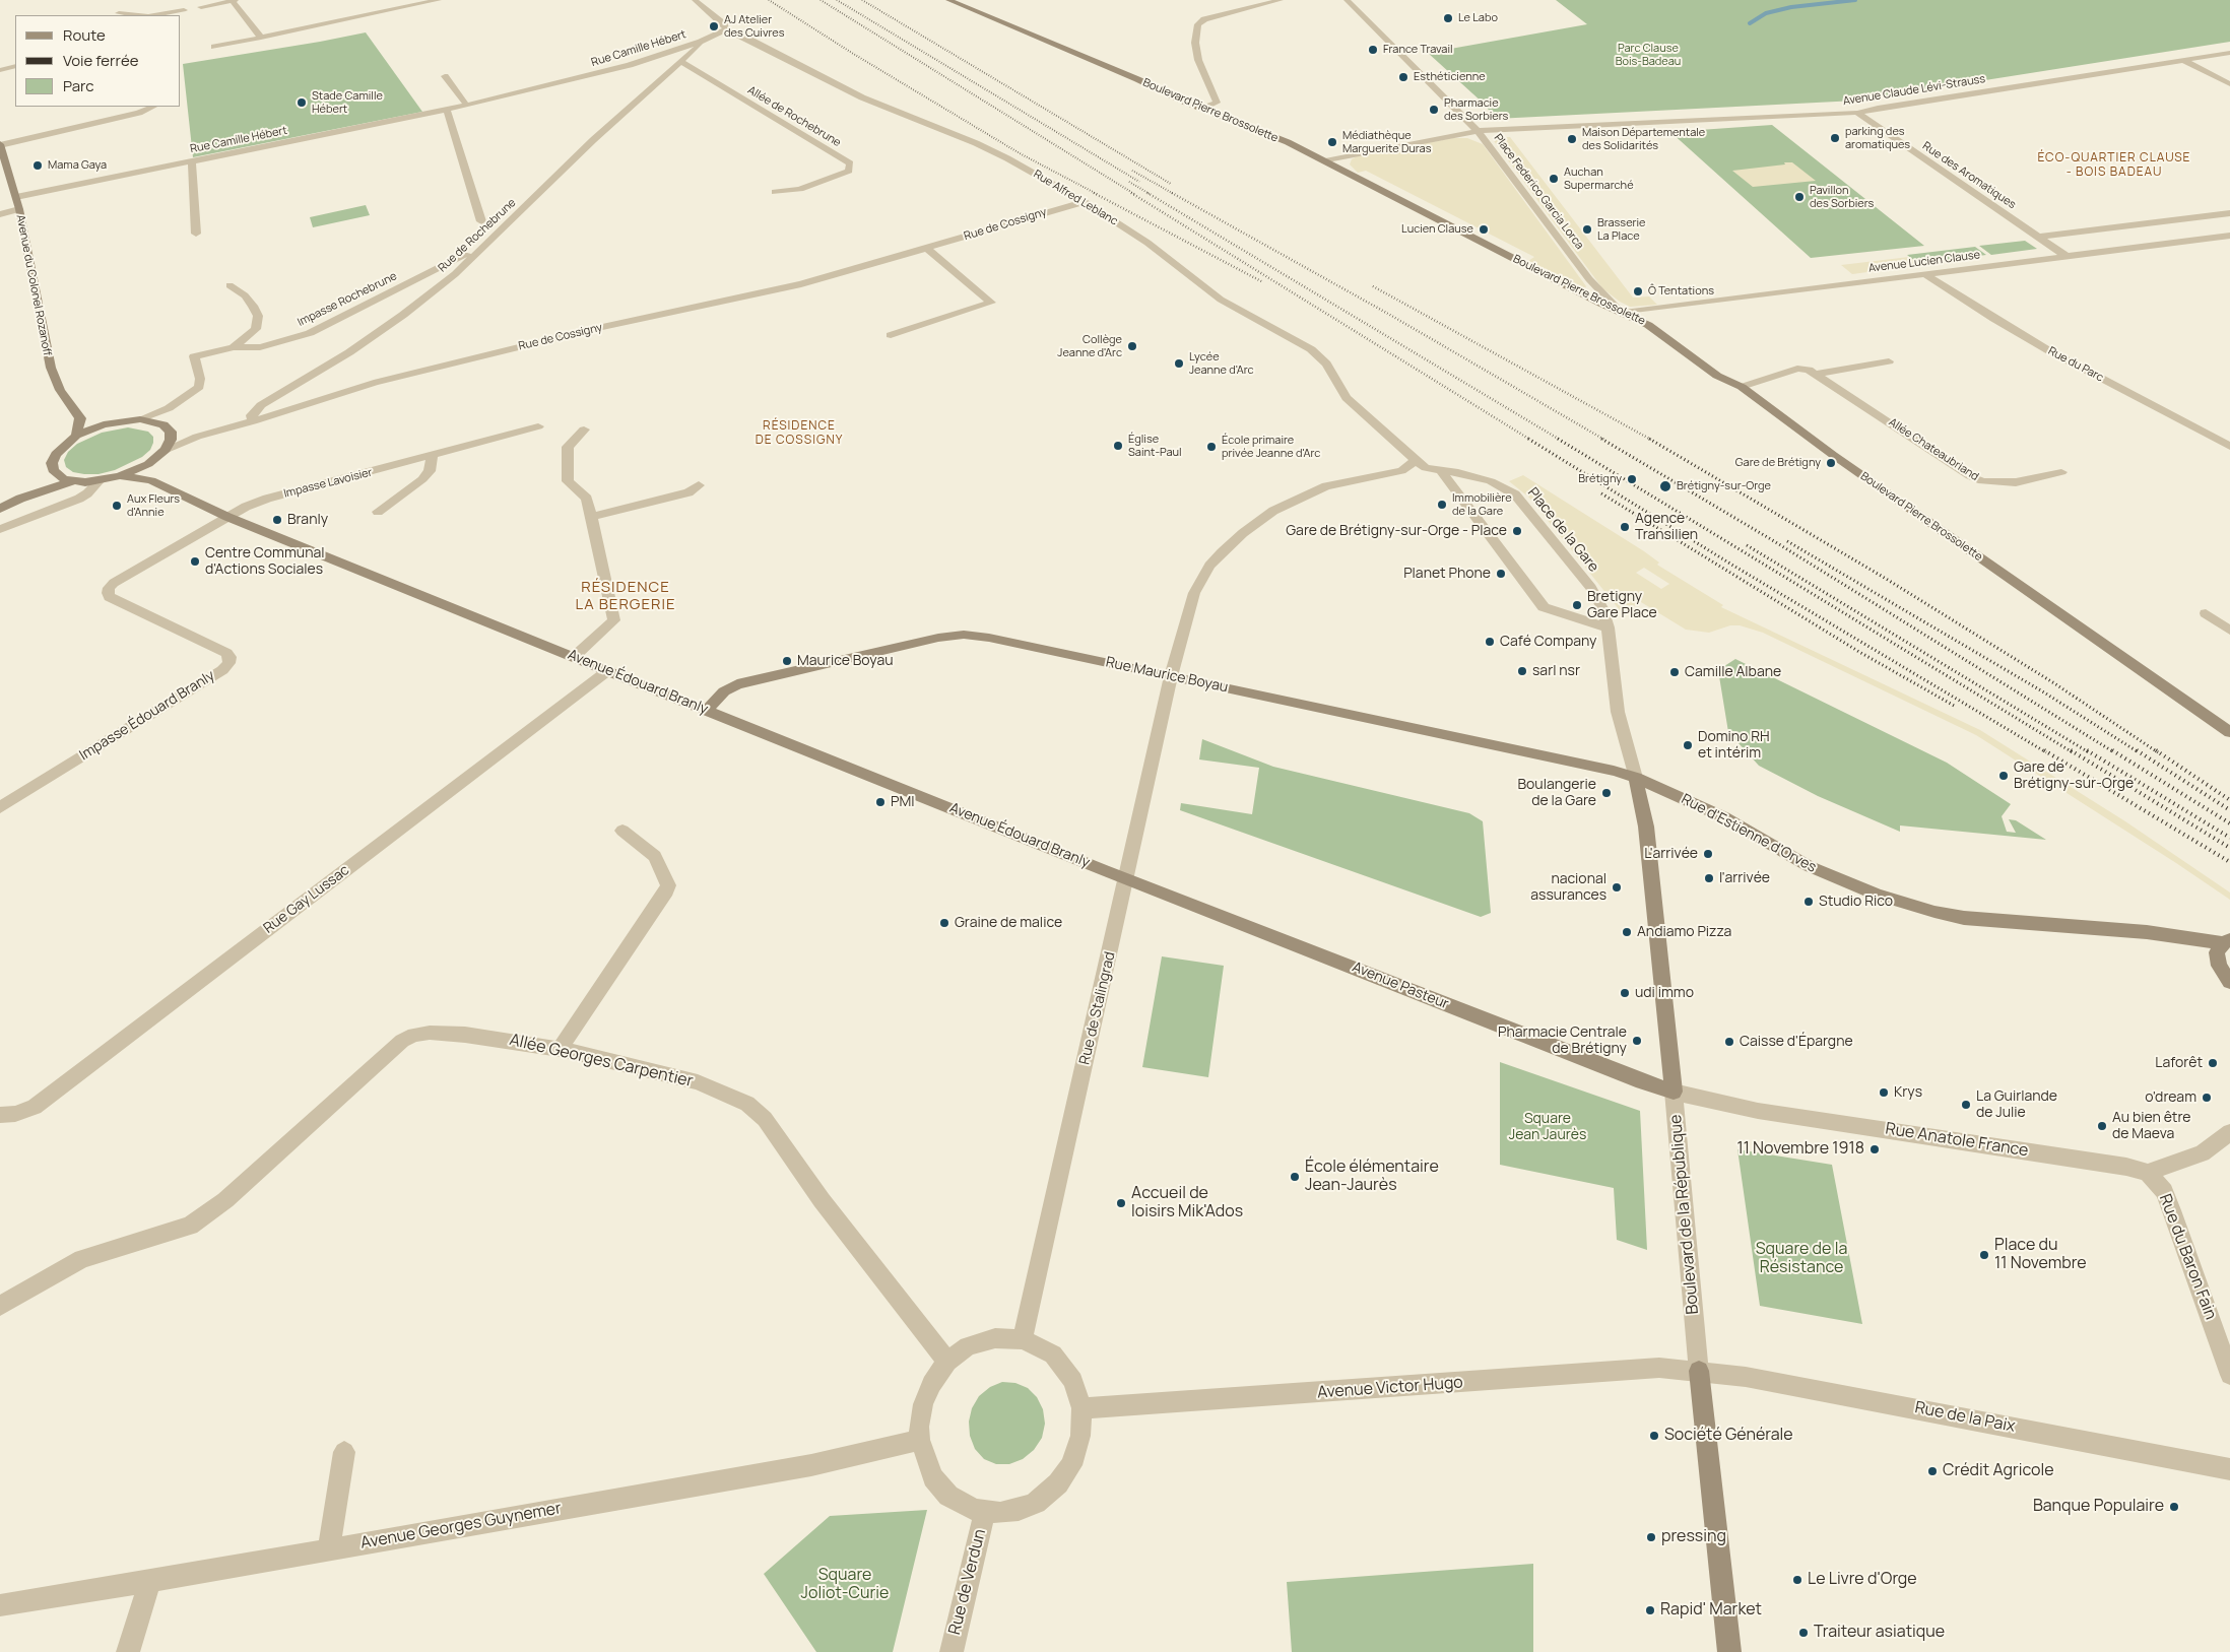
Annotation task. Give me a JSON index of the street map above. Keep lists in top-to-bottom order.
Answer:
{
  "streets": {
    "street": [
      "Rue Camille Hébert",
      "Avenue Claude Lévi-Strauss",
      "Boulevard Pierre Brossolette",
      "Allée de Rochebrune",
      "Rue des Aromatiques",
      "Place Federico Garcia Lorca",
      "Rue Alfred Leblanc",
      "Rue de Cossigny",
      "Rue de Rochebrune",
      "Avenue Lucien Clause",
      "Avenue du Colonel Rozanoff",
      "Impasse Rochebrune",
      "Rue du Parc",
      "Allée Chateaubriand",
      "Impasse Lavoisier",
      "Place de la Gare",
      "Rue Maurice Boyau",
      "Avenue Édouard Branly",
      "Impasse Édouard Branly",
      "Rue d'Estienne d'Orves",
      "Rue Gay Lussac",
      "Avenue Pasteur",
      "Rue de Stalingrad",
      "Allée Georges Carpentier",
      "Rue Anatole France",
      "Boulevard de la République",
      "Rue du Baron Fain",
      "Avenue Victor Hugo",
      "Rue de la Paix",
      "Avenue Georges Guynemer",
      "Rue de Verdun"
    ]
  },
  "crossings": [
    ["Rue Camille Hébert", "Rue Alfred Leblanc"],
    ["Rue Camille Hébert", "Rue de Rochebrune"],
    ["Rue Camille Hébert", "Avenue du Colonel Rozanoff"],
    ["Avenue Claude Lévi-Strauss", "Rue des Aromatiques"],
    ["Avenue Claude Lévi-Strauss", "Place Federico Garcia Lorca"],
    ["Boulevard Pierre Brossolette", "Place Federico Garcia Lorca"],
    ["Boulevard Pierre Brossolette", "Avenue Lucien Clause"],
    ["Boulevard Pierre Brossolette", "Allée Chateaubriand"],
    ["Allée de Rochebrune", "Rue de Rochebrune"],
    ["Rue des Aromatiques", "Avenue Lucien Clause"],
    ["Place Federico Garcia Lorca", "Avenue Lucien Clause"],
    ["Rue Alfred Leblanc", "Rue de Cossigny"],
    ["Rue Alfred Leblanc", "Place de la Gare"],
    ["Rue Alfred Leblanc", "Rue de Stalingrad"],
    ["Rue de Cossigny", "Rue de Rochebrune"],
    ["Avenue Lucien Clause", "Rue du Parc"],
    ["Impasse Lavoisier", "Avenue Édouard Branly"],
    ["Impasse Lavoisier", "Impasse Édouard Branly"],
    ["Place de la Gare", "Rue de Stalingrad"],
    ["Rue Maurice Boyau", "Avenue Édouard Branly"],
    ["Rue Maurice Boyau", "Rue d'Estienne d'Orves"],
    ["Rue Maurice Boyau", "Rue de Stalingrad"],
    ["Rue Maurice Boyau", "Boulevard de la République"],
    ["Avenue Édouard Branly", "Impasse Édouard Branly"],
    ["Avenue Édouard Branly", "Rue Gay Lussac"],
    ["Avenue Édouard Branly", "Avenue Pasteur"],
    ["Avenue Édouard Branly", "Rue de Stalingrad"],
    ["Rue d'Estienne d'Orves", "Boulevard de la République"],
    ["Avenue Pasteur", "Rue de Stalingrad"],
    ["Avenue Pasteur", "Rue Anatole France"],
    ["Avenue Pasteur", "Boulevard de la République"],
    ["Rue de Stalingrad", "Allée Georges Carpentier"],
    ["Rue de Stalingrad", "Avenue Victor Hugo"],
    ["Rue de Stalingrad", "Avenue Georges Guynemer"],
    ["Rue de Stalingrad", "Rue de Verdun"],
    ["Allée Georges Carpentier", "Avenue Victor Hugo"],
    ["Allée Georges Carpentier", "Avenue Georges Guynemer"],
    ["Allée Georges Carpentier", "Rue de Verdun"],
    ["Rue Anatole France", "Boulevard de la République"],
    ["Rue Anatole France", "Rue du Baron Fain"],
    ["Boulevard de la République", "Avenue Victor Hugo"],
    ["Boulevard de la République", "Rue de la Paix"],
    ["Avenue Victor Hugo", "Rue de la Paix"],
    ["Avenue Victor Hugo", "Avenue Georges Guynemer"],
    ["Avenue Victor Hugo", "Rue de Verdun"],
    ["Avenue Georges Guynemer", "Rue de Verdun"]
  ],
  "districts": ["ÉCO-QUARTIER CLAUSE - BOIS BADEAU", "RÉSIDENCE DE COSSIGNY", "RÉSIDENCE LA BERGERIE"],
  "parks": [
    "Parc Clause Bois-Badeau",
    "Square Jean Jaurès",
    "Square de la Résistance",
    "Square Joliot-Curie"
  ],
  "places": [
    "Le Labo",
    "AJ Atelier des Cuivres",
    "France Travail",
    "Esthéticienne",
    "Stade Camille Hébert",
    "Pharmacie des Sorbiers",
    "parking des aromatiques",
    "Maison Départementale des Solidarités",
    "Médiathèque Marguerite Duras",
    "Mama Gaya",
    "Auchan Supermarché",
    "Pavillon des Sorbiers",
    "Lucien Clause",
    "Brasserie La Place",
    "Ô Tentations",
    "Collège Jeanne d'Arc",
    "Lycée Jeanne d'Arc",
    "Église Saint-Paul",
    "École primaire privée Jeanne d'Arc",
    "Gare de Brétigny",
    "Brétigny",
    "Brétigny-sur-Orge",
    "Immobilière de la Gare",
    "Aux Fleurs d'Annie",
    "Branly",
    "Agence Transilien",
    "Gare de Brétigny-sur-Orge - Place",
    "Centre Communal d'Actions Sociales",
    "Planet Phone",
    "Bretigny Gare Place",
    "Café Company",
    "Maurice Boyau",
    "sarl nsr",
    "Camille Albane",
    "Domino RH et intérim",
    "Gare de Brétigny-sur-Orge",
    "Boulangerie de la Gare",
    "PMI",
    "L'arrivée",
    "l'arrivée",
    "nacional assurances",
    "Studio Rico",
    "Graine de malice",
    "Andiamo Pizza",
    "udi immo",
    "Pharmacie Centrale de Brétigny",
    "Caisse d'Épargne",
    "Laforêt",
    "Krys",
    "o'dream",
    "La Guirlande de Julie",
    "Au bien être de Maeva",
    "11 Novembre 1918",
    "École élémentaire Jean-Jaurès",
    "Accueil de loisirs Mik'Ados",
    "Place du 11 Novembre",
    "Société Générale",
    "Crédit Agricole",
    "Banque Populaire",
    "pressing",
    "Le Livre d'Orge",
    "Rapid' Market",
    "Traiteur asiatique"
  ],
  "legend": ["Route", "Voie ferrée", "Parc"]
}
